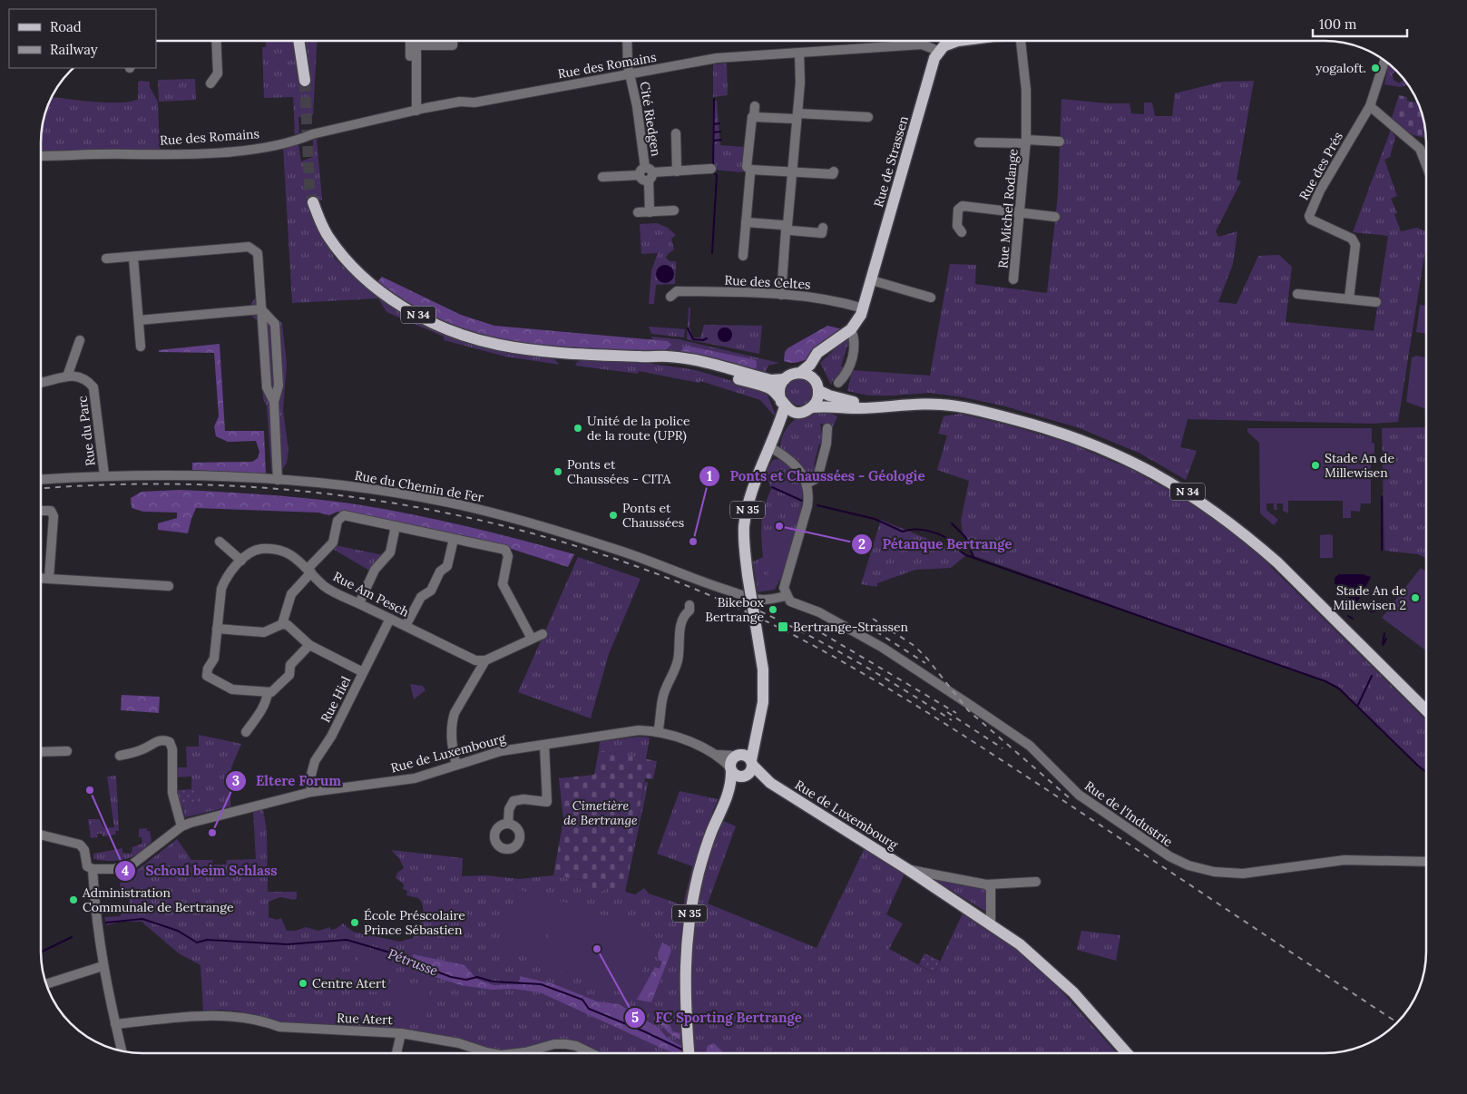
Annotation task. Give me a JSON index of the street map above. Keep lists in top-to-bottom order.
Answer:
{
  "streets": {
    "main road": [
      "Rue de Strassen",
      "N 34",
      "N 35",
      "Rue de Luxembourg"
    ],
    "street": [
      "Rue des Romains",
      "Cité Riedgen",
      "Rue des Prés",
      "Rue Michel Rodange",
      "Rue des Celtes",
      "Rue du Parc",
      "Rue du Chemin de Fer",
      "Rue Am Pesch",
      "Rue Hiel",
      "Rue de l'Industrie",
      "Rue Atert"
    ]
  },
  "crossings": [
    ["Rue des Romains", "Cité Riedgen"],
    ["Rue des Romains", "Rue de Strassen"],
    ["Rue de Strassen", "Rue des Celtes"],
    ["Rue de Strassen", "N 34"],
    ["Rue de Strassen", "N 35"],
    ["N 34", "N 35"],
    ["Rue du Parc", "Rue du Chemin de Fer"],
    ["Rue du Chemin de Fer", "Rue de l'Industrie"],
    ["N 35", "Rue de Luxembourg"],
    ["Rue Am Pesch", "Rue Hiel"],
    ["Rue Hiel", "Rue de Luxembourg"]
  ],
  "water": ["Pétrusse"],
  "parks": ["Cimetière de Bertrange"],
  "places": {
    "other": [
      "yogaloft.",
      "Unité de la police de la route (UPR)",
      "Stade An de Millewisen",
      "Ponts et Chaussées - CITA",
      "Ponts et Chaussées",
      "Pétanque Bertrange",
      "Ponts et Chaussées - Géologie",
      "Stade An de Millewisen 2",
      "Bikebox Bertrange",
      "Schoul beim Schlass",
      "Eltere Forum",
      "Administration Communale de Bertrange",
      "École Préscolaire Prince Sébastien",
      "FC Sporting Bertrange",
      "Centre Atert"
    ],
    "transit": ["Bertrange-Strassen"]
  },
  "legend": ["Road", "Railway"],
  "scale_bar": "100 m"
}
